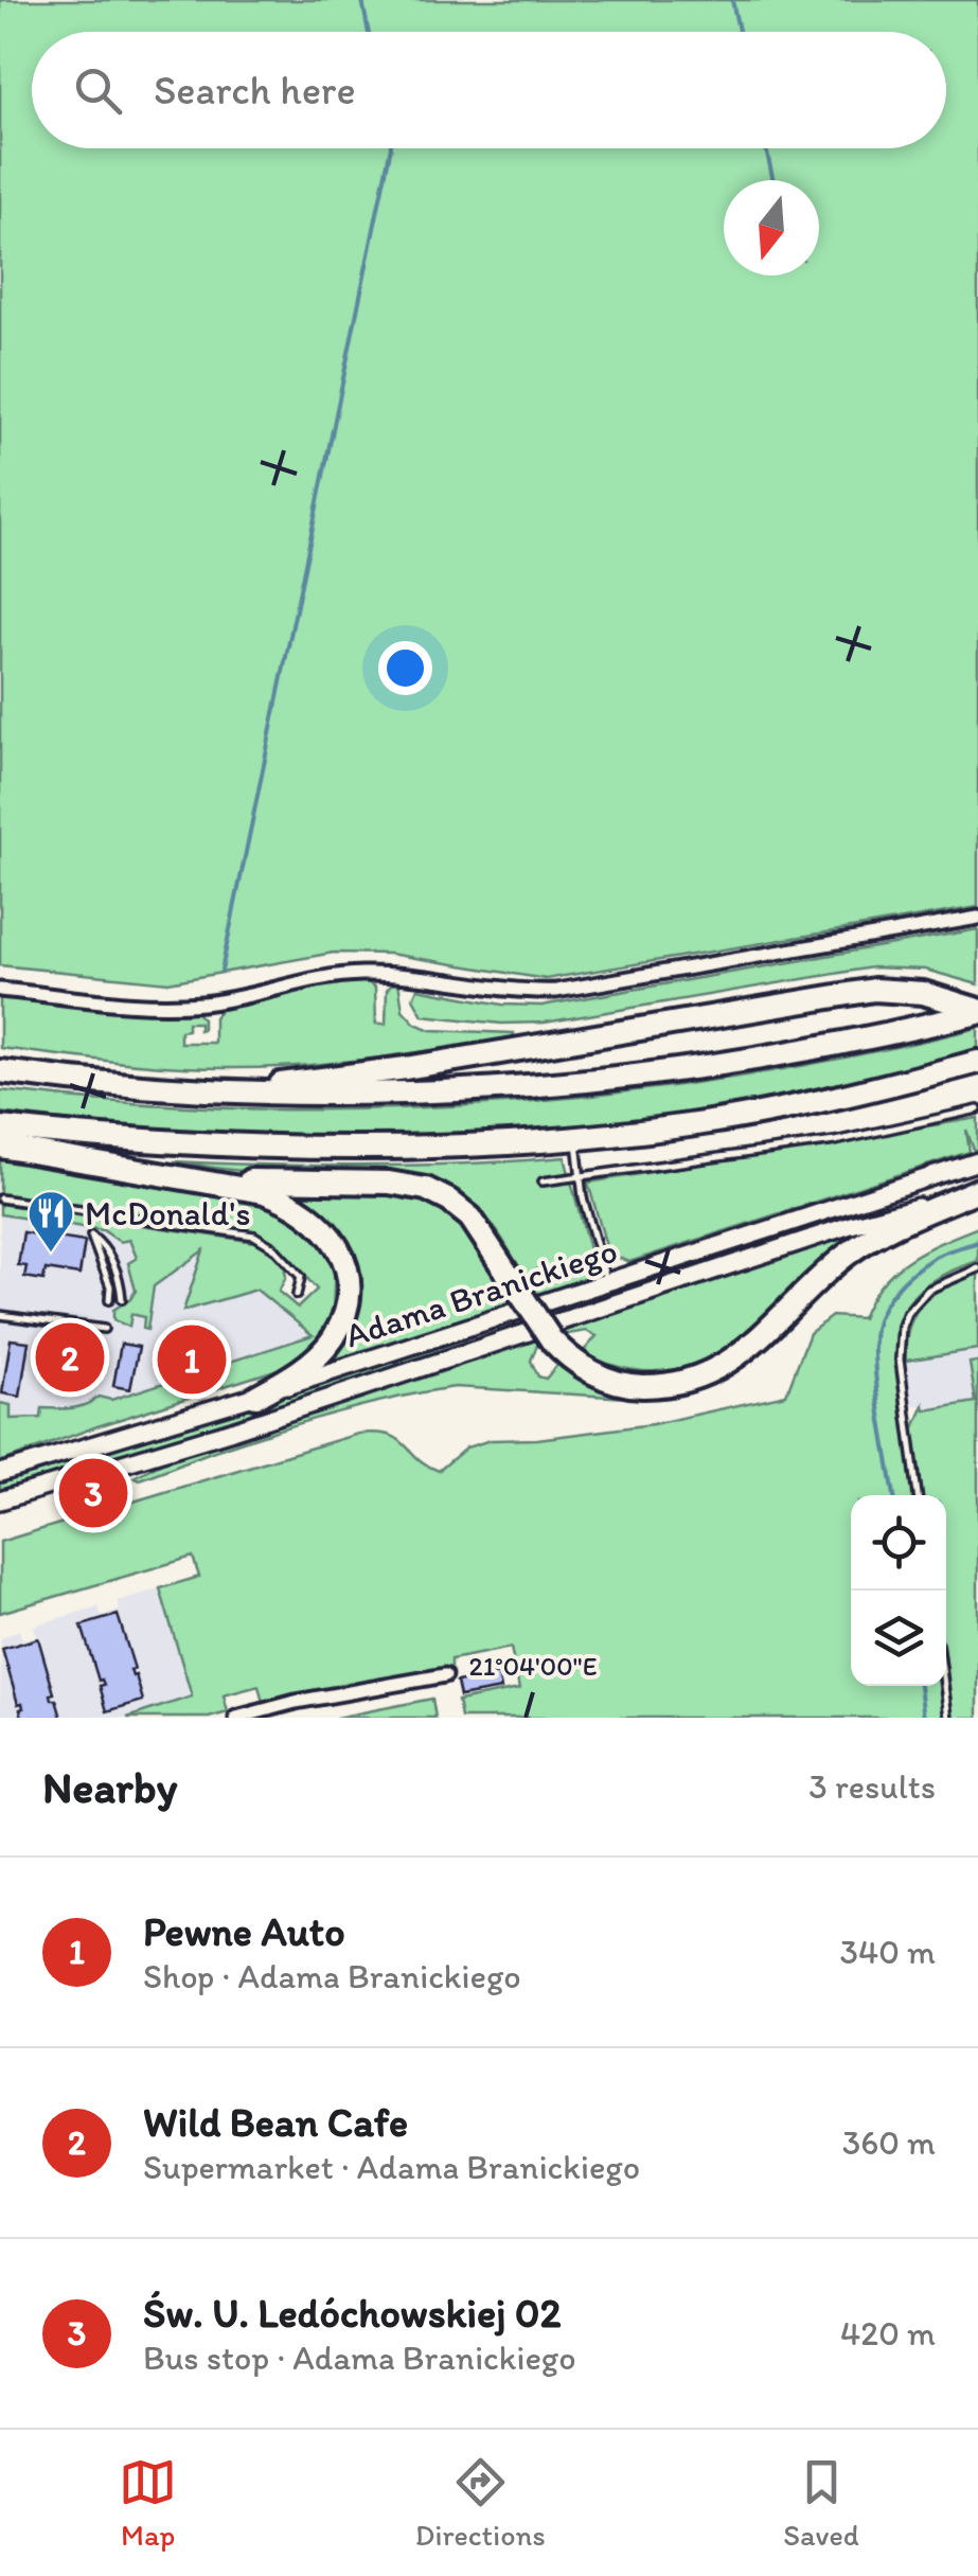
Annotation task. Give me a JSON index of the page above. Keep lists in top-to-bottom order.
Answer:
{
  "streets": {
    "main road": ["Adama Branickiego"]
  },
  "places": {
    "restaurant": ["McDonald's"]
  },
  "north": "bottom",
  "page": {
    "search": "Search here",
    "pins": ["2", "1", "3"],
    "heading": ["Nearby", "3 results"],
    "list": [
      {
        "mark": "1",
        "name": "Pewne Auto",
        "note": "Shop · Adama Branickiego",
        "value": "340 m"
      },
      {
        "mark": "2",
        "name": "Wild Bean Cafe",
        "note": "Supermarket · Adama Branickiego",
        "value": "360 m"
      },
      {
        "mark": "3",
        "name": "Św. U. Ledóchowskiej 02",
        "note": "Bus stop · Adama Branickiego",
        "value": "420 m"
      }
    ],
    "nav": ["Map", "Directions", "Saved"]
  },
  "coordinates": ["21°04'00\"E"]
}
